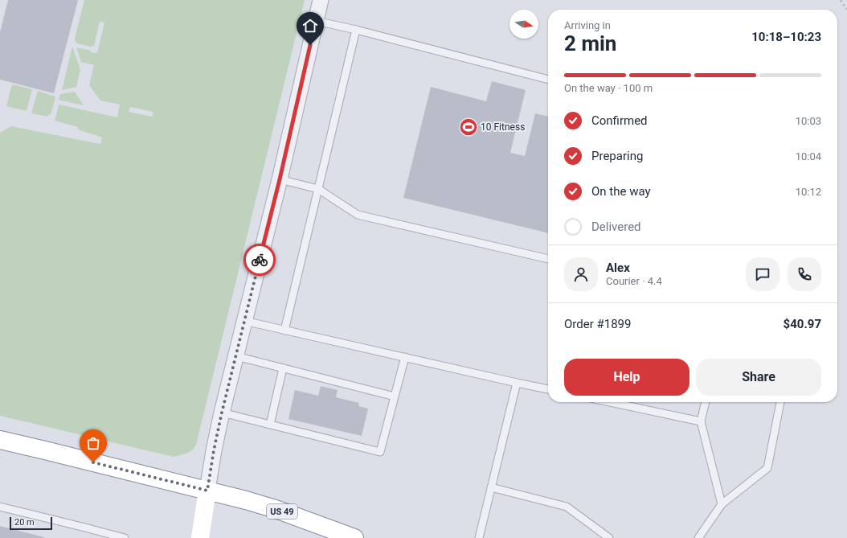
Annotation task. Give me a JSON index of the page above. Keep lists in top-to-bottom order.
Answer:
{
  "streets": {
    "main road": ["US 49"]
  },
  "places": {
    "sports": ["10 Fitness"]
  },
  "scale_bar": "20 m",
  "north": "right",
  "page": {
    "heading": ["2 min", "Arriving in", "10:18–10:23"],
    "panel": [
      "Alex",
      "Courier · 4.4",
      "Order #1899",
      "$40.97"
    ],
    "bar": "On the way · 100 m",
    "list": [
      ["Confirmed", "10:03"],
      ["Preparing", "10:04"],
      ["On the way", "10:12"],
      "Delivered"
    ],
    "buttons": ["Help", "Share"],
    "scale": "20 m"
  }
}
